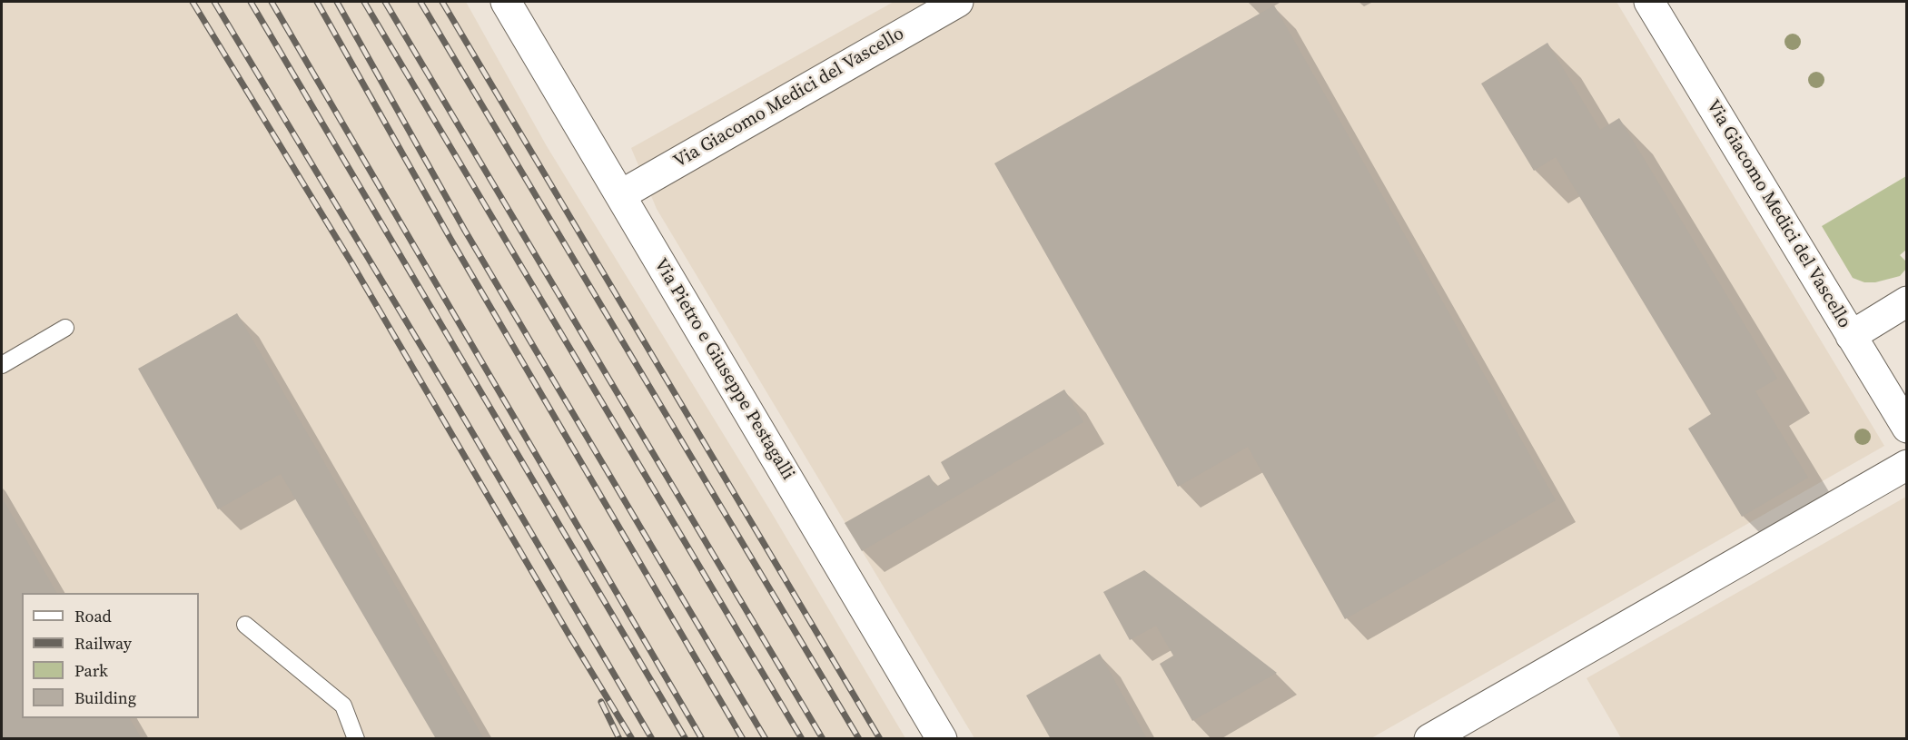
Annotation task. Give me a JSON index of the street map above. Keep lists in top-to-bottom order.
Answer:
{
  "streets": {
    "street": ["Via Giacomo Medici del Vascello", "Via Pietro e Giuseppe Pestagalli"]
  },
  "crossings": [
    ["Via Giacomo Medici del Vascello", "Via Pietro e Giuseppe Pestagalli"]
  ],
  "legend": [
    "Road",
    "Railway",
    "Park",
    "Building"
  ]
}
